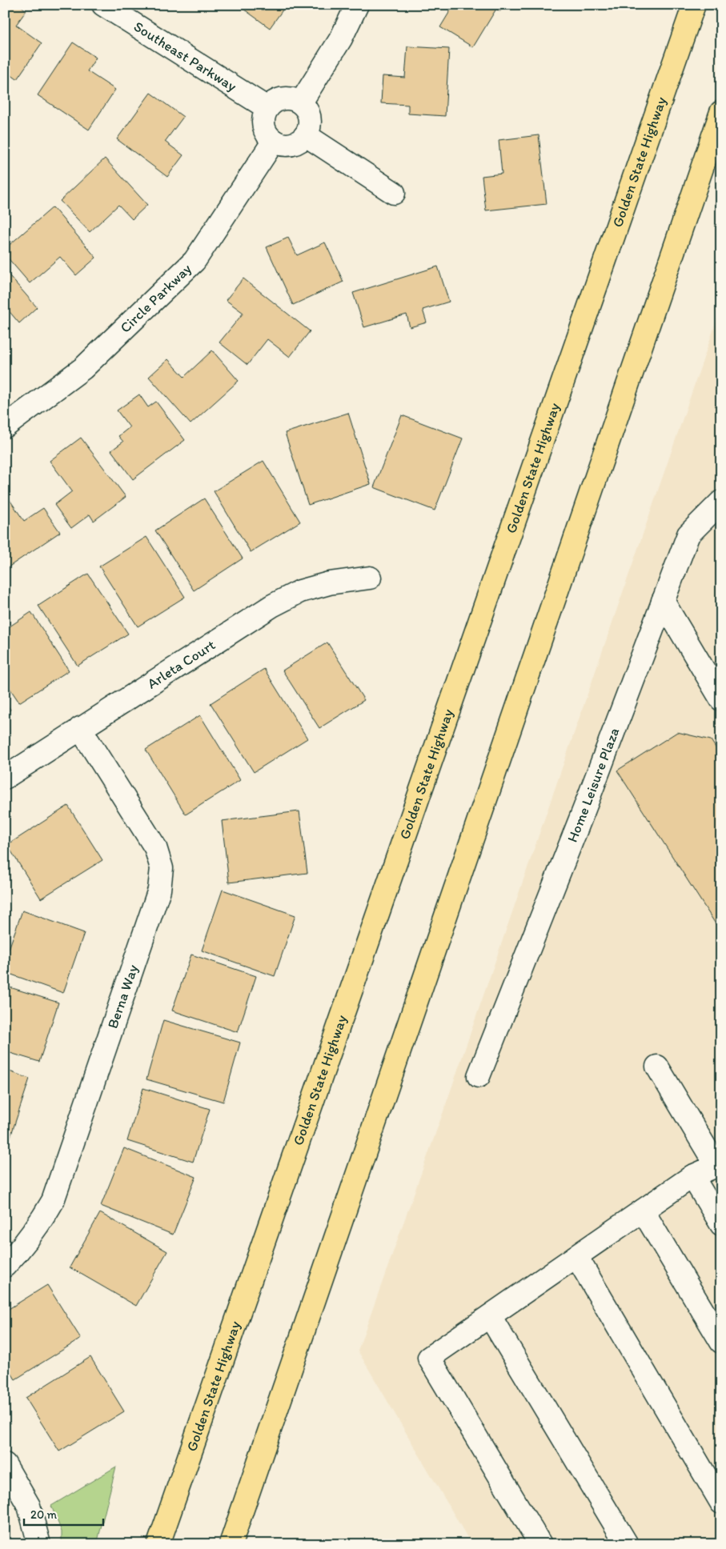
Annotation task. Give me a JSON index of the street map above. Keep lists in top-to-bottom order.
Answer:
{
  "streets": {
    "highway": ["Golden State Highway"],
    "street": [
      "Southeast Parkway",
      "Circle Parkway",
      "Arleta Court",
      "Home Leisure Plaza",
      "Berna Way"
    ]
  },
  "crossings": [
    ["Southeast Parkway", "Circle Parkway"],
    ["Arleta Court", "Berna Way"]
  ],
  "scale_bar": "20 m"
}
